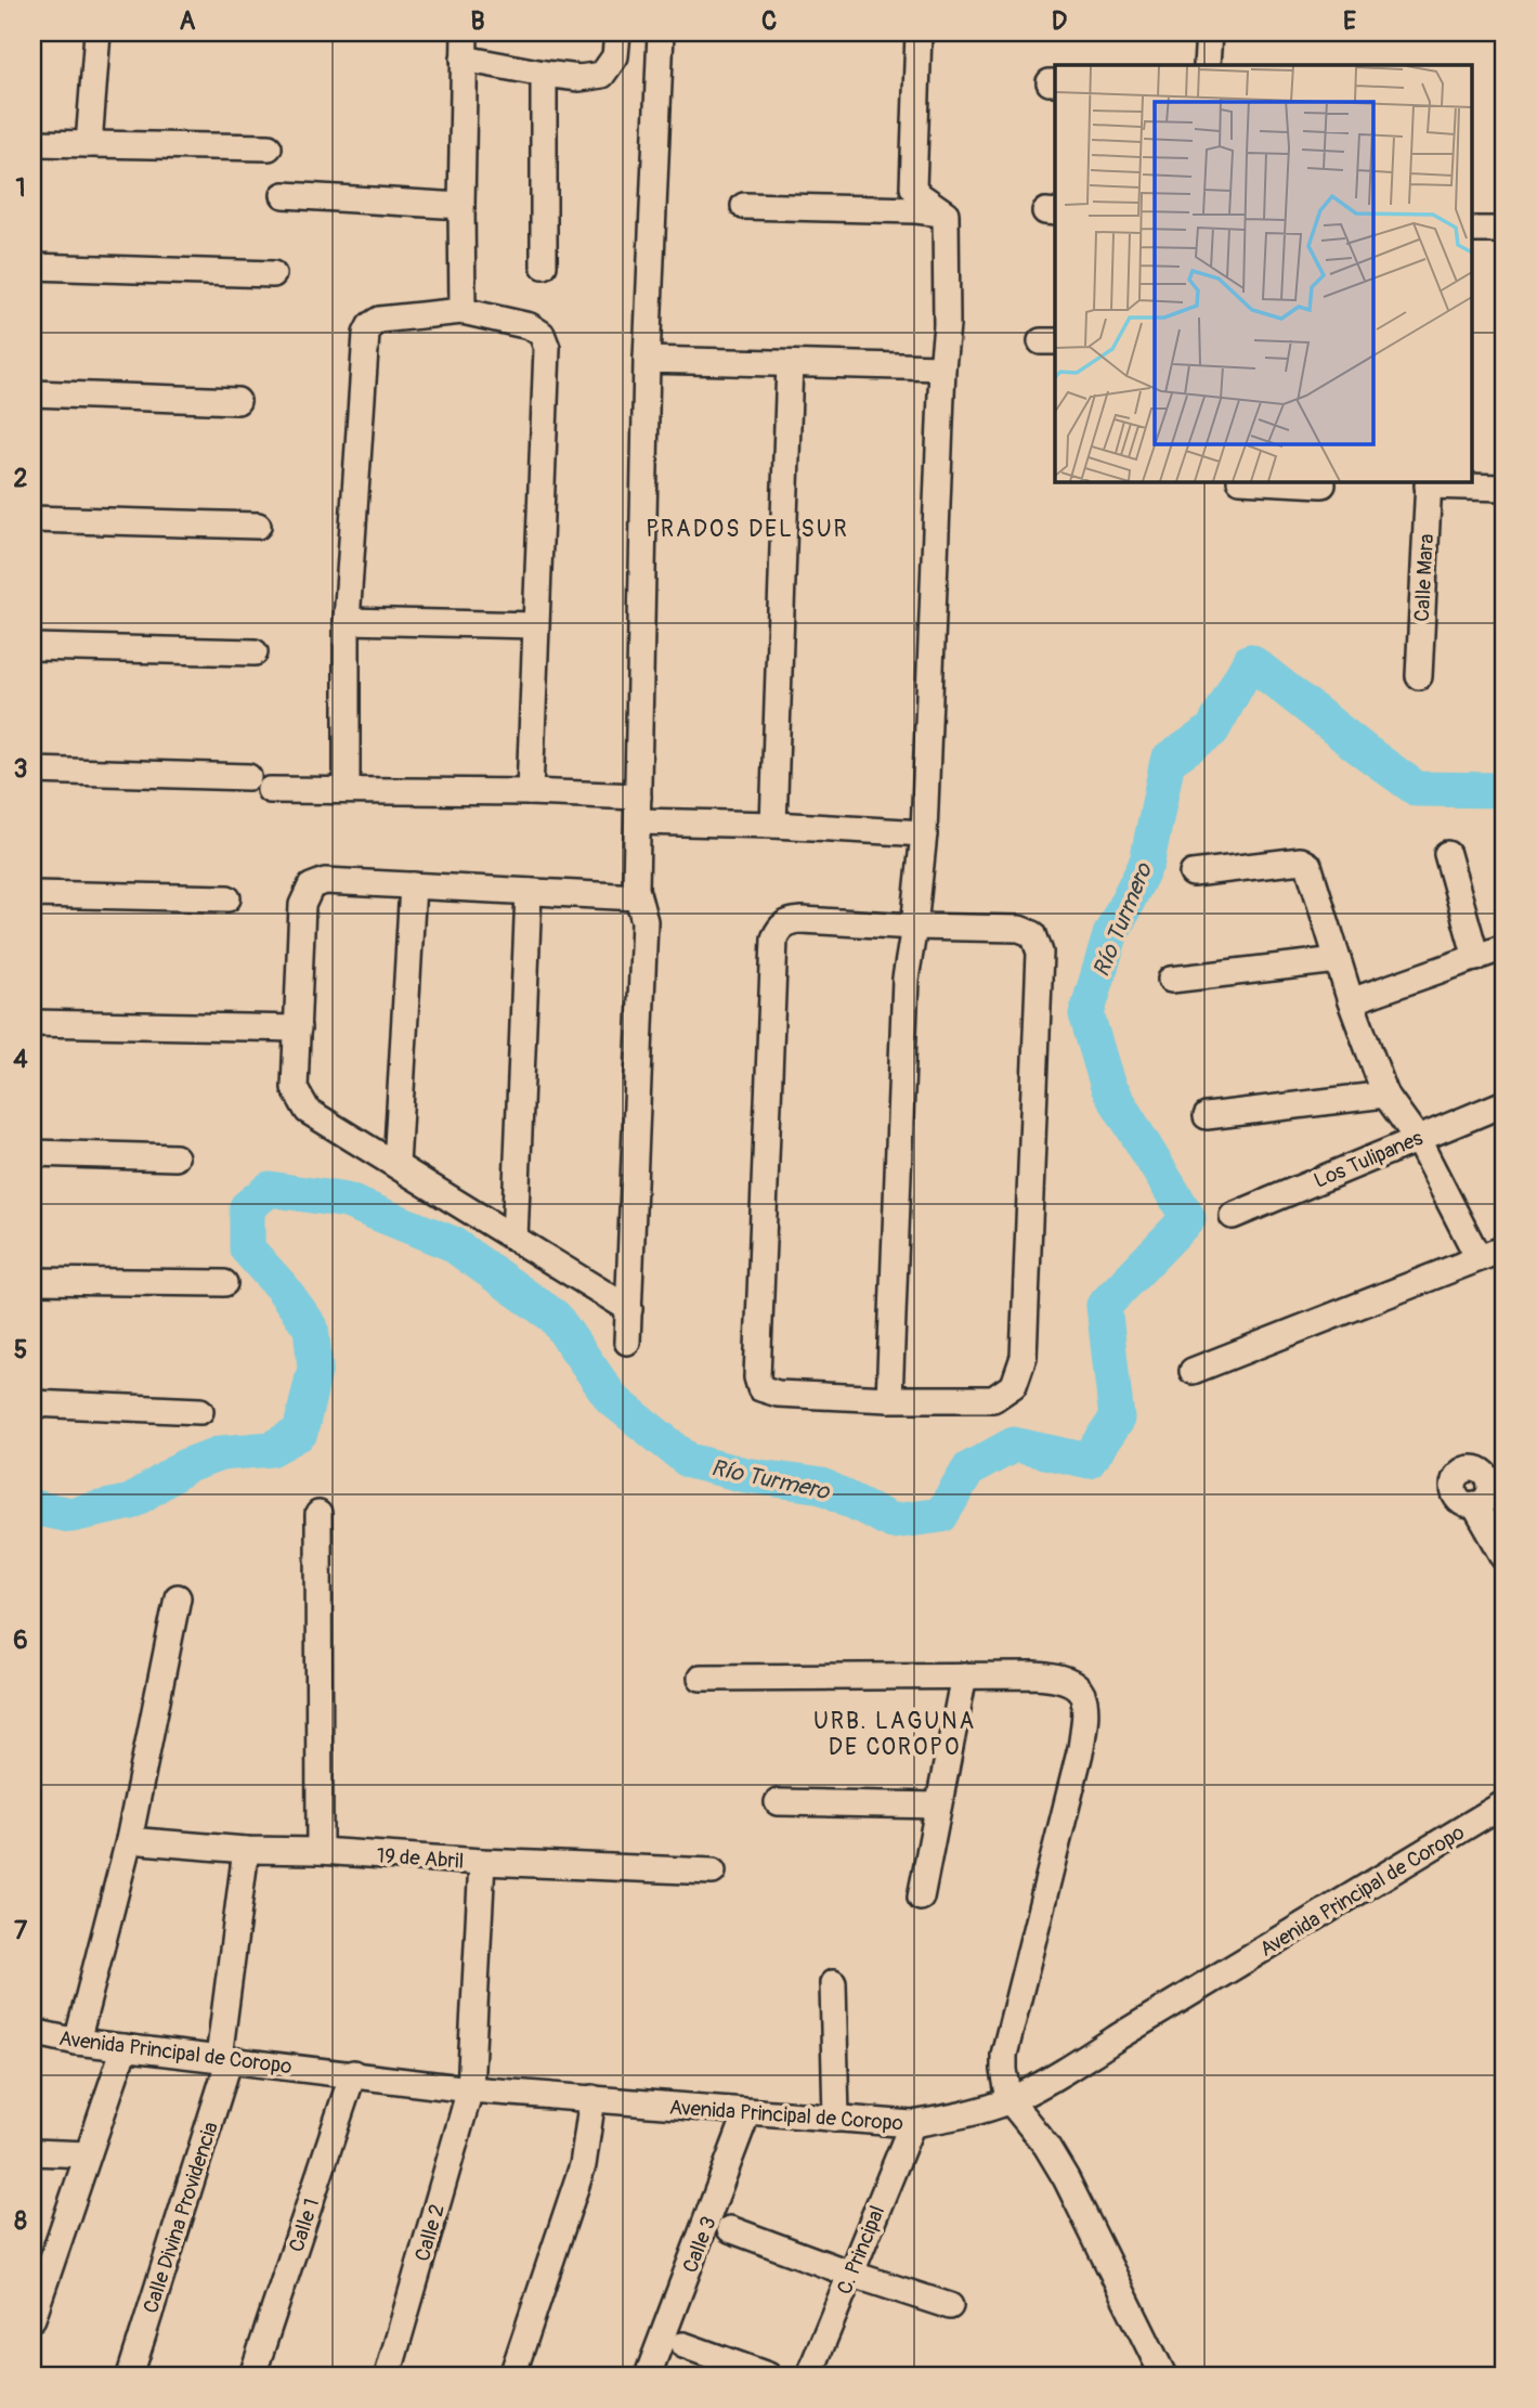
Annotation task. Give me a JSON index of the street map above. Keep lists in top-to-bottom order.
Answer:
{
  "streets": {
    "street": [
      "Calle Mara",
      "Los Tulipanes",
      "19 de Abril",
      "Avenida Principal de Coropo",
      "Calle Divina Providencia",
      "Calle 1",
      "Calle 2",
      "Calle 3",
      "C. Principal"
    ]
  },
  "crossings": [
    ["19 de Abril", "Calle Divina Providencia"],
    ["19 de Abril", "Calle 2"],
    ["Avenida Principal de Coropo", "Calle Divina Providencia"],
    ["Avenida Principal de Coropo", "Calle 1"],
    ["Avenida Principal de Coropo", "Calle 2"],
    ["Avenida Principal de Coropo", "Calle 3"],
    ["Avenida Principal de Coropo", "C. Principal"]
  ],
  "districts": ["PRADOS DEL SUR", "URB. LAGUNA DE COROPO"],
  "water": ["Río Turmero"],
  "grid": {
    "columns": [
      "A",
      "B",
      "C",
      "D",
      "E"
    ],
    "rows": [
      "1",
      "2",
      "3",
      "4",
      "5",
      "6",
      "7",
      "8"
    ]
  }
}
